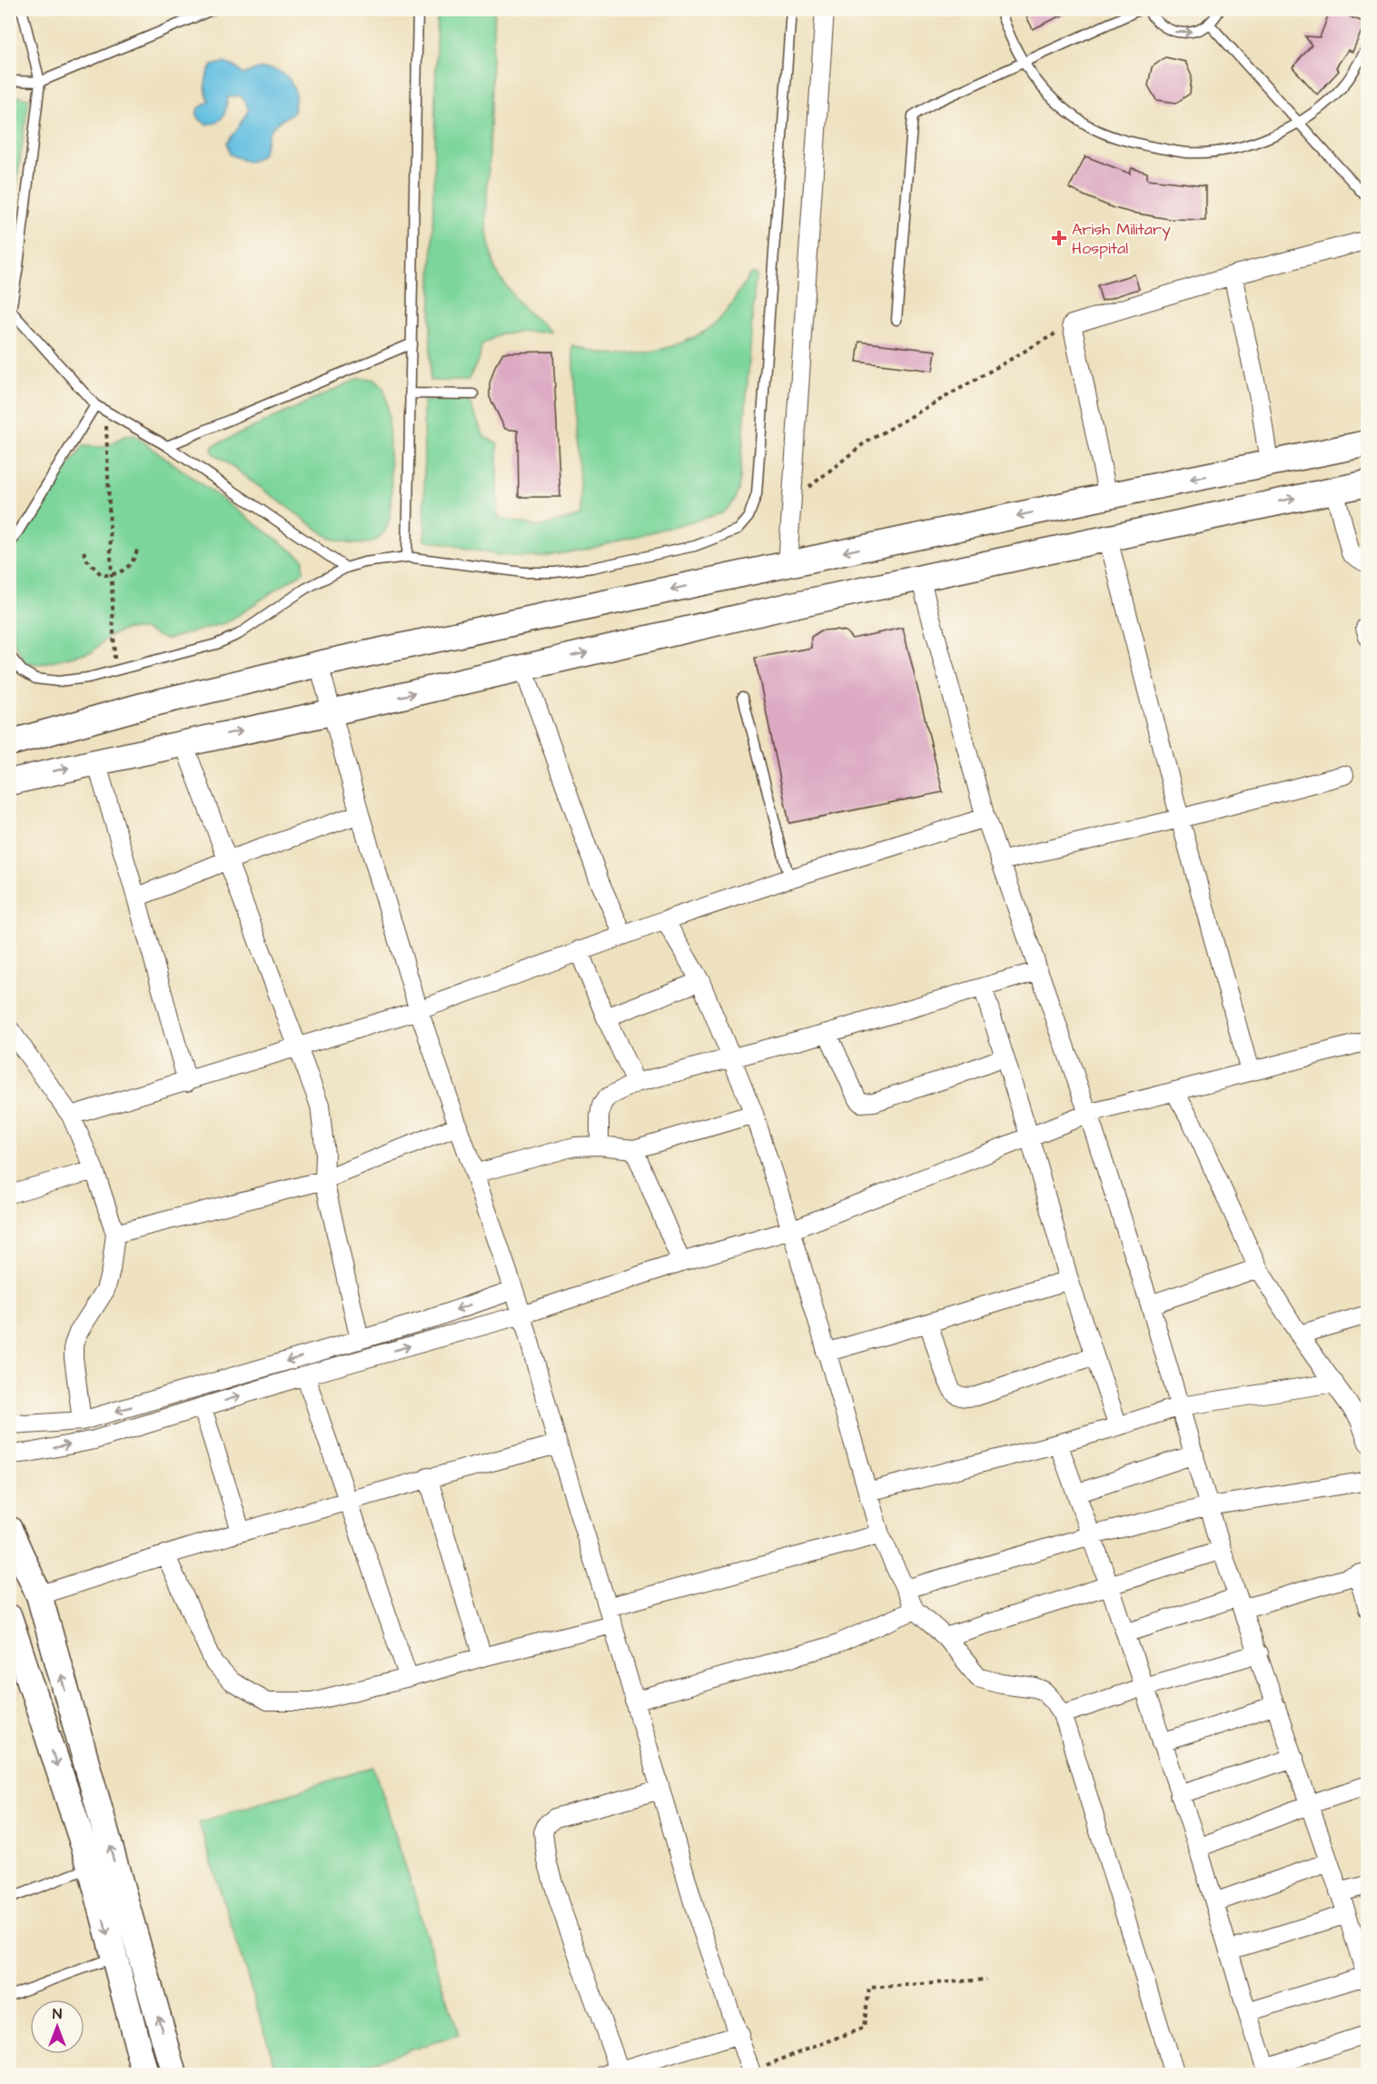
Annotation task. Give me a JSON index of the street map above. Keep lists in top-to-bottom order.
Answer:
{
  "places": {
    "health": ["Arish Military Hospital"]
  },
  "north": "top"
}
